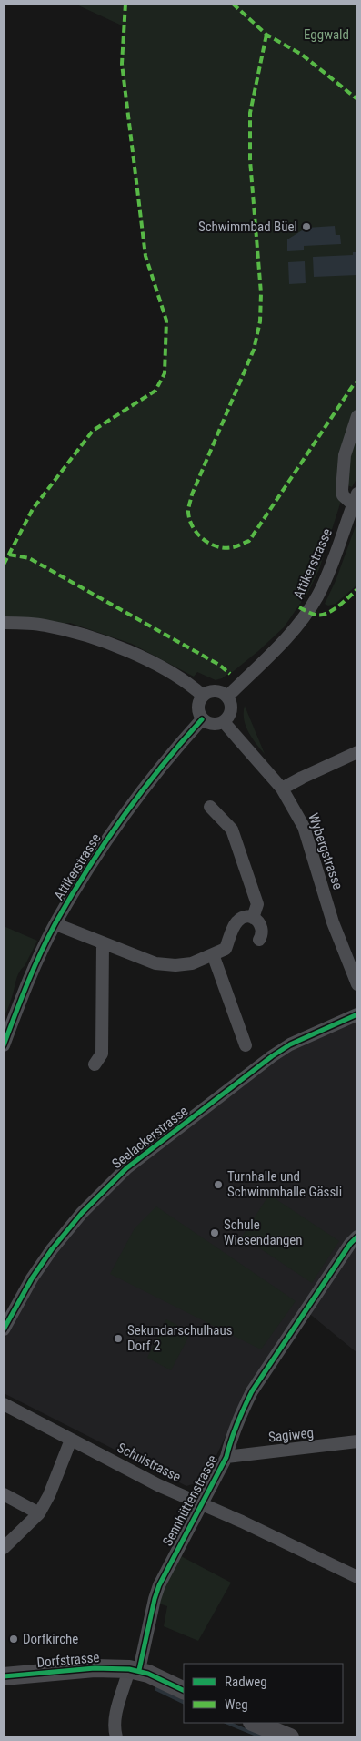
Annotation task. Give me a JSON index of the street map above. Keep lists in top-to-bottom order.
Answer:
{
  "streets": {
    "main road": ["Dorfstrasse"],
    "street": [
      "Attikerstrasse",
      "Wybergstrasse",
      "Seelackerstrasse",
      "Sagiweg",
      "Schulstrasse",
      "Sennhüttenstrasse"
    ]
  },
  "crossings": [
    ["Attikerstrasse", "Wybergstrasse"],
    ["Sagiweg", "Sennhüttenstrasse"],
    ["Schulstrasse", "Sennhüttenstrasse"],
    ["Sennhüttenstrasse", "Dorfstrasse"]
  ],
  "parks": ["Eggwald"],
  "places": [
    "Schwimmbad Büel",
    "Turnhalle und Schwimmhalle Gässli",
    "Schule Wiesendangen",
    "Sekundarschulhaus Dorf 2",
    "Dorfkirche"
  ],
  "legend": ["Radweg", "Weg"]
}
